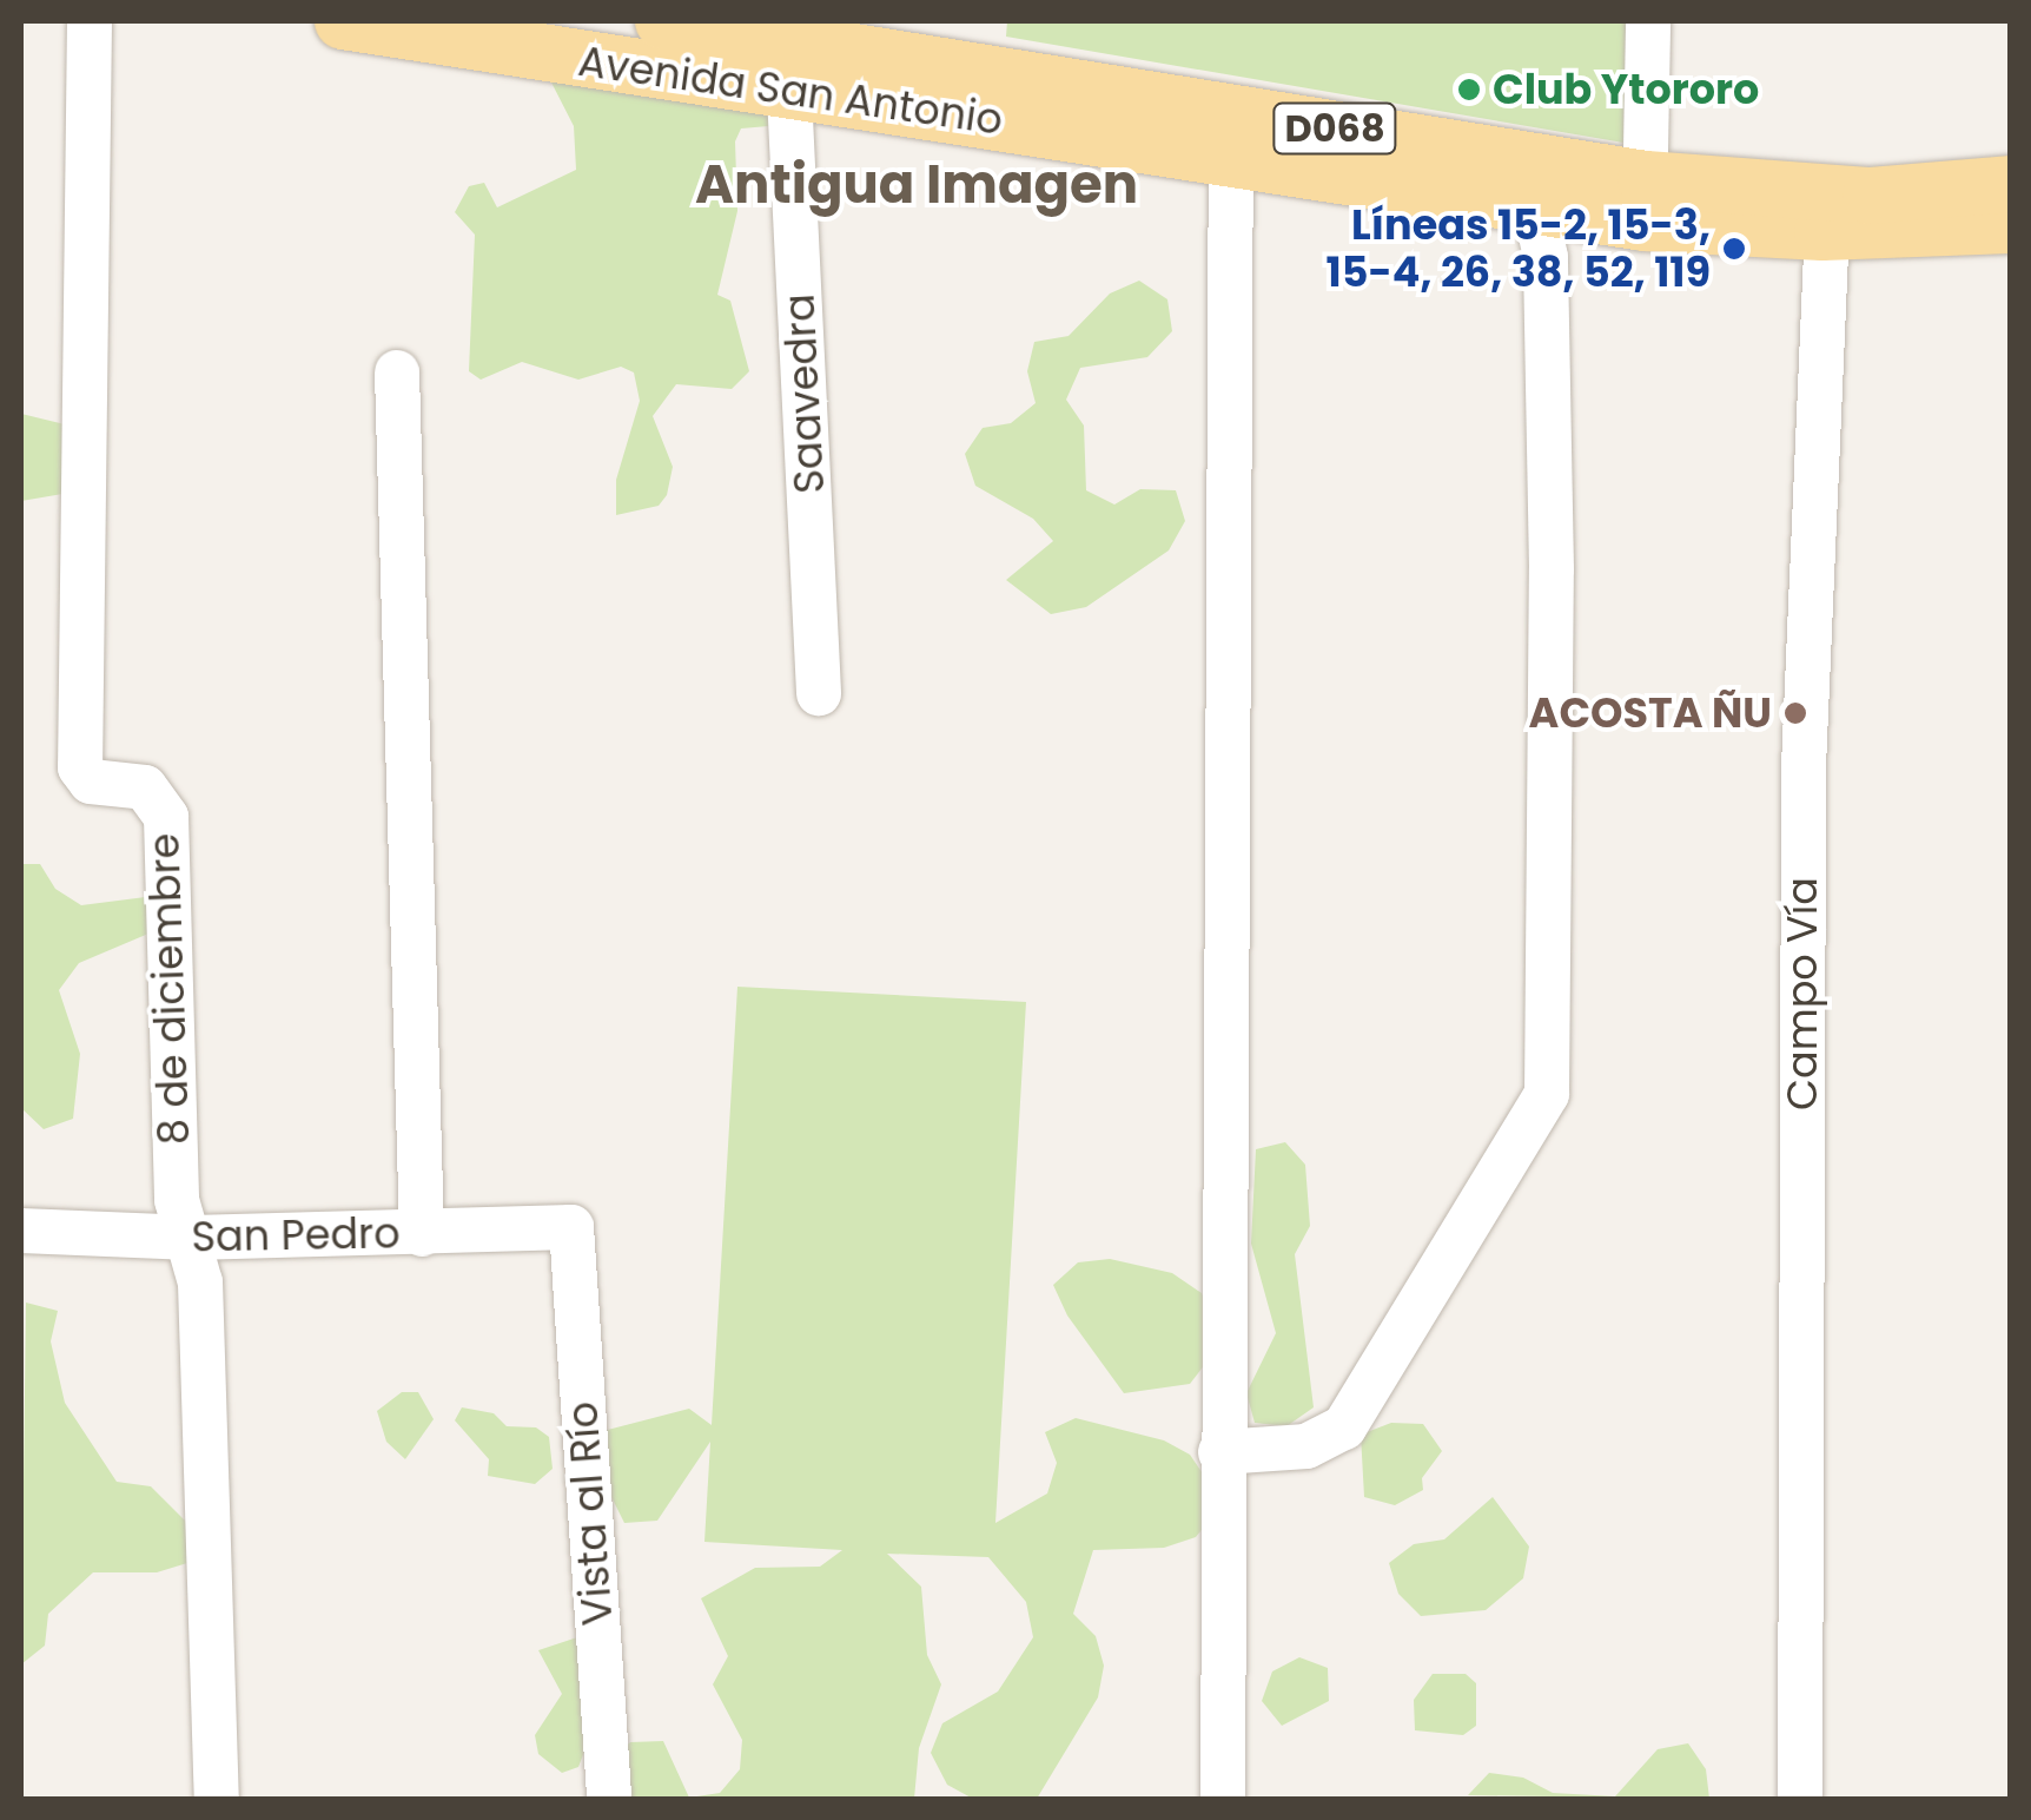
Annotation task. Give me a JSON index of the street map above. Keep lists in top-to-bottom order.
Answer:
{
  "streets": {
    "main road": ["Avenida San Antonio", "D068"],
    "street": [
      "Saavedra",
      "8 de diciembre",
      "Campo Vía",
      "San Pedro",
      "Vista al Río"
    ]
  },
  "crossings": [
    ["Avenida San Antonio", "Saavedra"],
    ["Avenida San Antonio", "Campo Vía"],
    ["8 de diciembre", "San Pedro"],
    ["San Pedro", "Vista al Río"]
  ],
  "districts": ["Antigua Imagen"],
  "places": ["Club Ytororo", "Líneas 15-2, 15-3, 15-4, 26, 38, 52, 119", "ACOSTA ÑU"]
}
